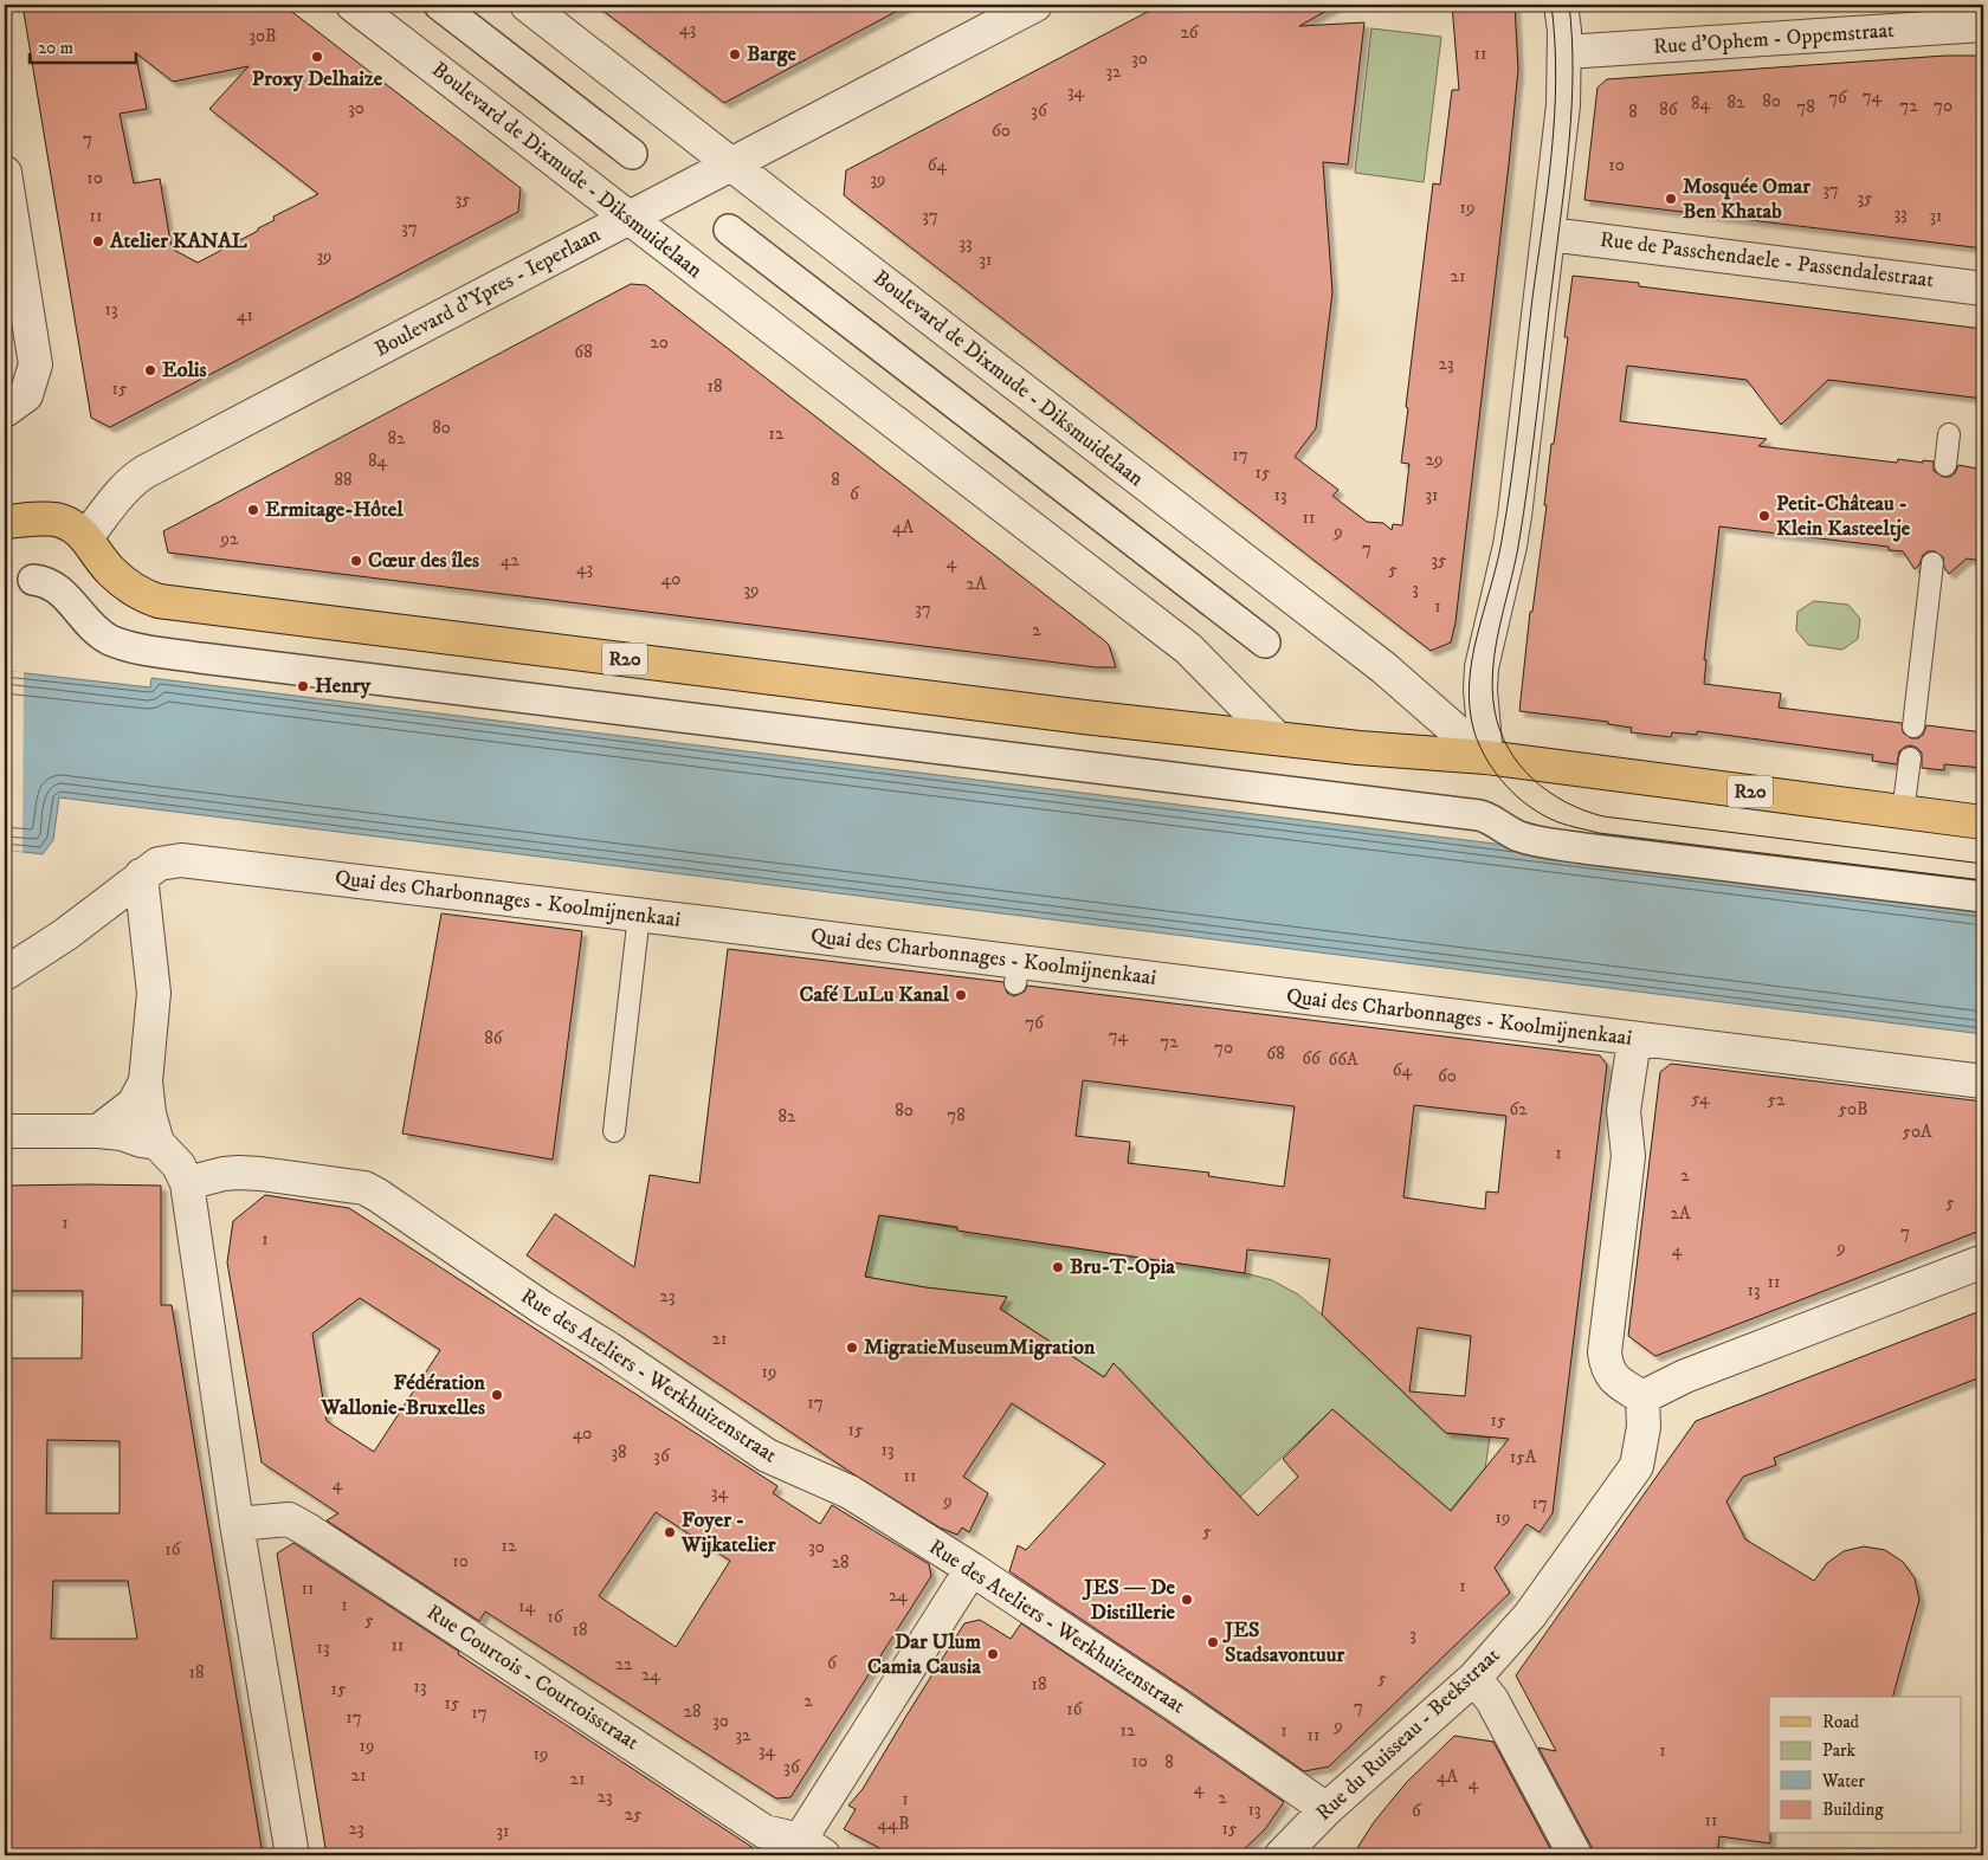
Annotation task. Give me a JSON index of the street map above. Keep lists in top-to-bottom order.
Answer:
{
  "streets": {
    "main road": ["R20"],
    "street": [
      "Rue d'Ophem - Oppemstraat",
      "Boulevard de Dixmude - Diksmuidelaan",
      "Rue de Passchendaele - Passendalestraat",
      "Boulevard d'Ypres - Ieperlaan",
      "Quai des Charbonnages - Koolmijnenkaai",
      "Rue des Ateliers - Werkhuizenstraat",
      "Rue Courtois - Courtoisstraat",
      "Rue du Ruisseau - Beekstraat"
    ]
  },
  "crossings": [
    ["Boulevard de Dixmude - Diksmuidelaan", "Boulevard d'Ypres - Ieperlaan"],
    ["Boulevard de Dixmude - Diksmuidelaan", "R20"],
    ["Boulevard d'Ypres - Ieperlaan", "R20"],
    ["Rue des Ateliers - Werkhuizenstraat", "Rue du Ruisseau - Beekstraat"]
  ],
  "places": [
    "Barge",
    "Proxy Delhaize",
    "Mosquée Omar Ben Khatab",
    "Atelier KANAL",
    "Eolis",
    "Ermitage-Hôtel",
    "Petit-Château - Klein Kasteeltje",
    "Cœur des îles",
    "Henry",
    "Café LuLu Kanal",
    "Bru-T-Opia",
    "MigratieMuseumMigration",
    "Fédération Wallonie-Bruxelles",
    "Foyer - Wijkatelier",
    "JES — De Distillerie",
    "JES Stadsavontuur",
    "Dar Ulum Camia Causia"
  ],
  "house_numbers": [
    "43",
    "26",
    "30B",
    "11",
    "30",
    "32",
    "34",
    "74",
    "76",
    "80",
    "82",
    "84",
    "72",
    "70",
    "78",
    "30",
    "86",
    "36",
    "8",
    "60",
    "7",
    "64",
    "10",
    "10",
    "39",
    "37",
    "35",
    "35",
    "19",
    "33",
    "11",
    "37",
    "31",
    "37",
    "33",
    "39",
    "31",
    "21",
    "13",
    "41",
    "20",
    "68",
    "23",
    "18",
    "15",
    "80",
    "12",
    "82",
    "17",
    "29",
    "84",
    "15",
    "88",
    "8",
    "6",
    "13",
    "31",
    "11",
    "4A",
    "9",
    "92",
    "7",
    "42",
    "35",
    "4",
    "43",
    "5",
    "40",
    "2A",
    "3",
    "39",
    "1",
    "37",
    "2",
    "76",
    "74",
    "86",
    "72",
    "70",
    "68",
    "66",
    "66A",
    "64",
    "60",
    "54",
    "52",
    "62",
    "50B",
    "80",
    "78",
    "82",
    "50A",
    "1",
    "2",
    "5",
    "2A",
    "1",
    "7",
    "1",
    "9",
    "4",
    "11",
    "13",
    "23",
    "21",
    "19",
    "17",
    "15",
    "15",
    "40",
    "13",
    "38",
    "36",
    "15A",
    "11",
    "4",
    "34",
    "9",
    "17",
    "19",
    "5",
    "12",
    "30",
    "16",
    "10",
    "28",
    "1",
    "11",
    "24",
    "1",
    "14",
    "16",
    "5",
    "18",
    "3",
    "11",
    "13",
    "6",
    "22",
    "18",
    "24",
    "5",
    "18",
    "13",
    "15",
    "2",
    "15",
    "7",
    "16",
    "28",
    "17",
    "17",
    "30",
    "9",
    "12",
    "1",
    "32",
    "11",
    "19",
    "34",
    "1",
    "19",
    "10",
    "8",
    "36",
    "21",
    "4A",
    "21",
    "4",
    "4",
    "23",
    "2",
    "1",
    "13",
    "6",
    "25",
    "11",
    "44B",
    "23",
    "15",
    "31"
  ],
  "legend": [
    "Road",
    "Park",
    "Water",
    "Building"
  ],
  "scale_bar": "20 m"
}
